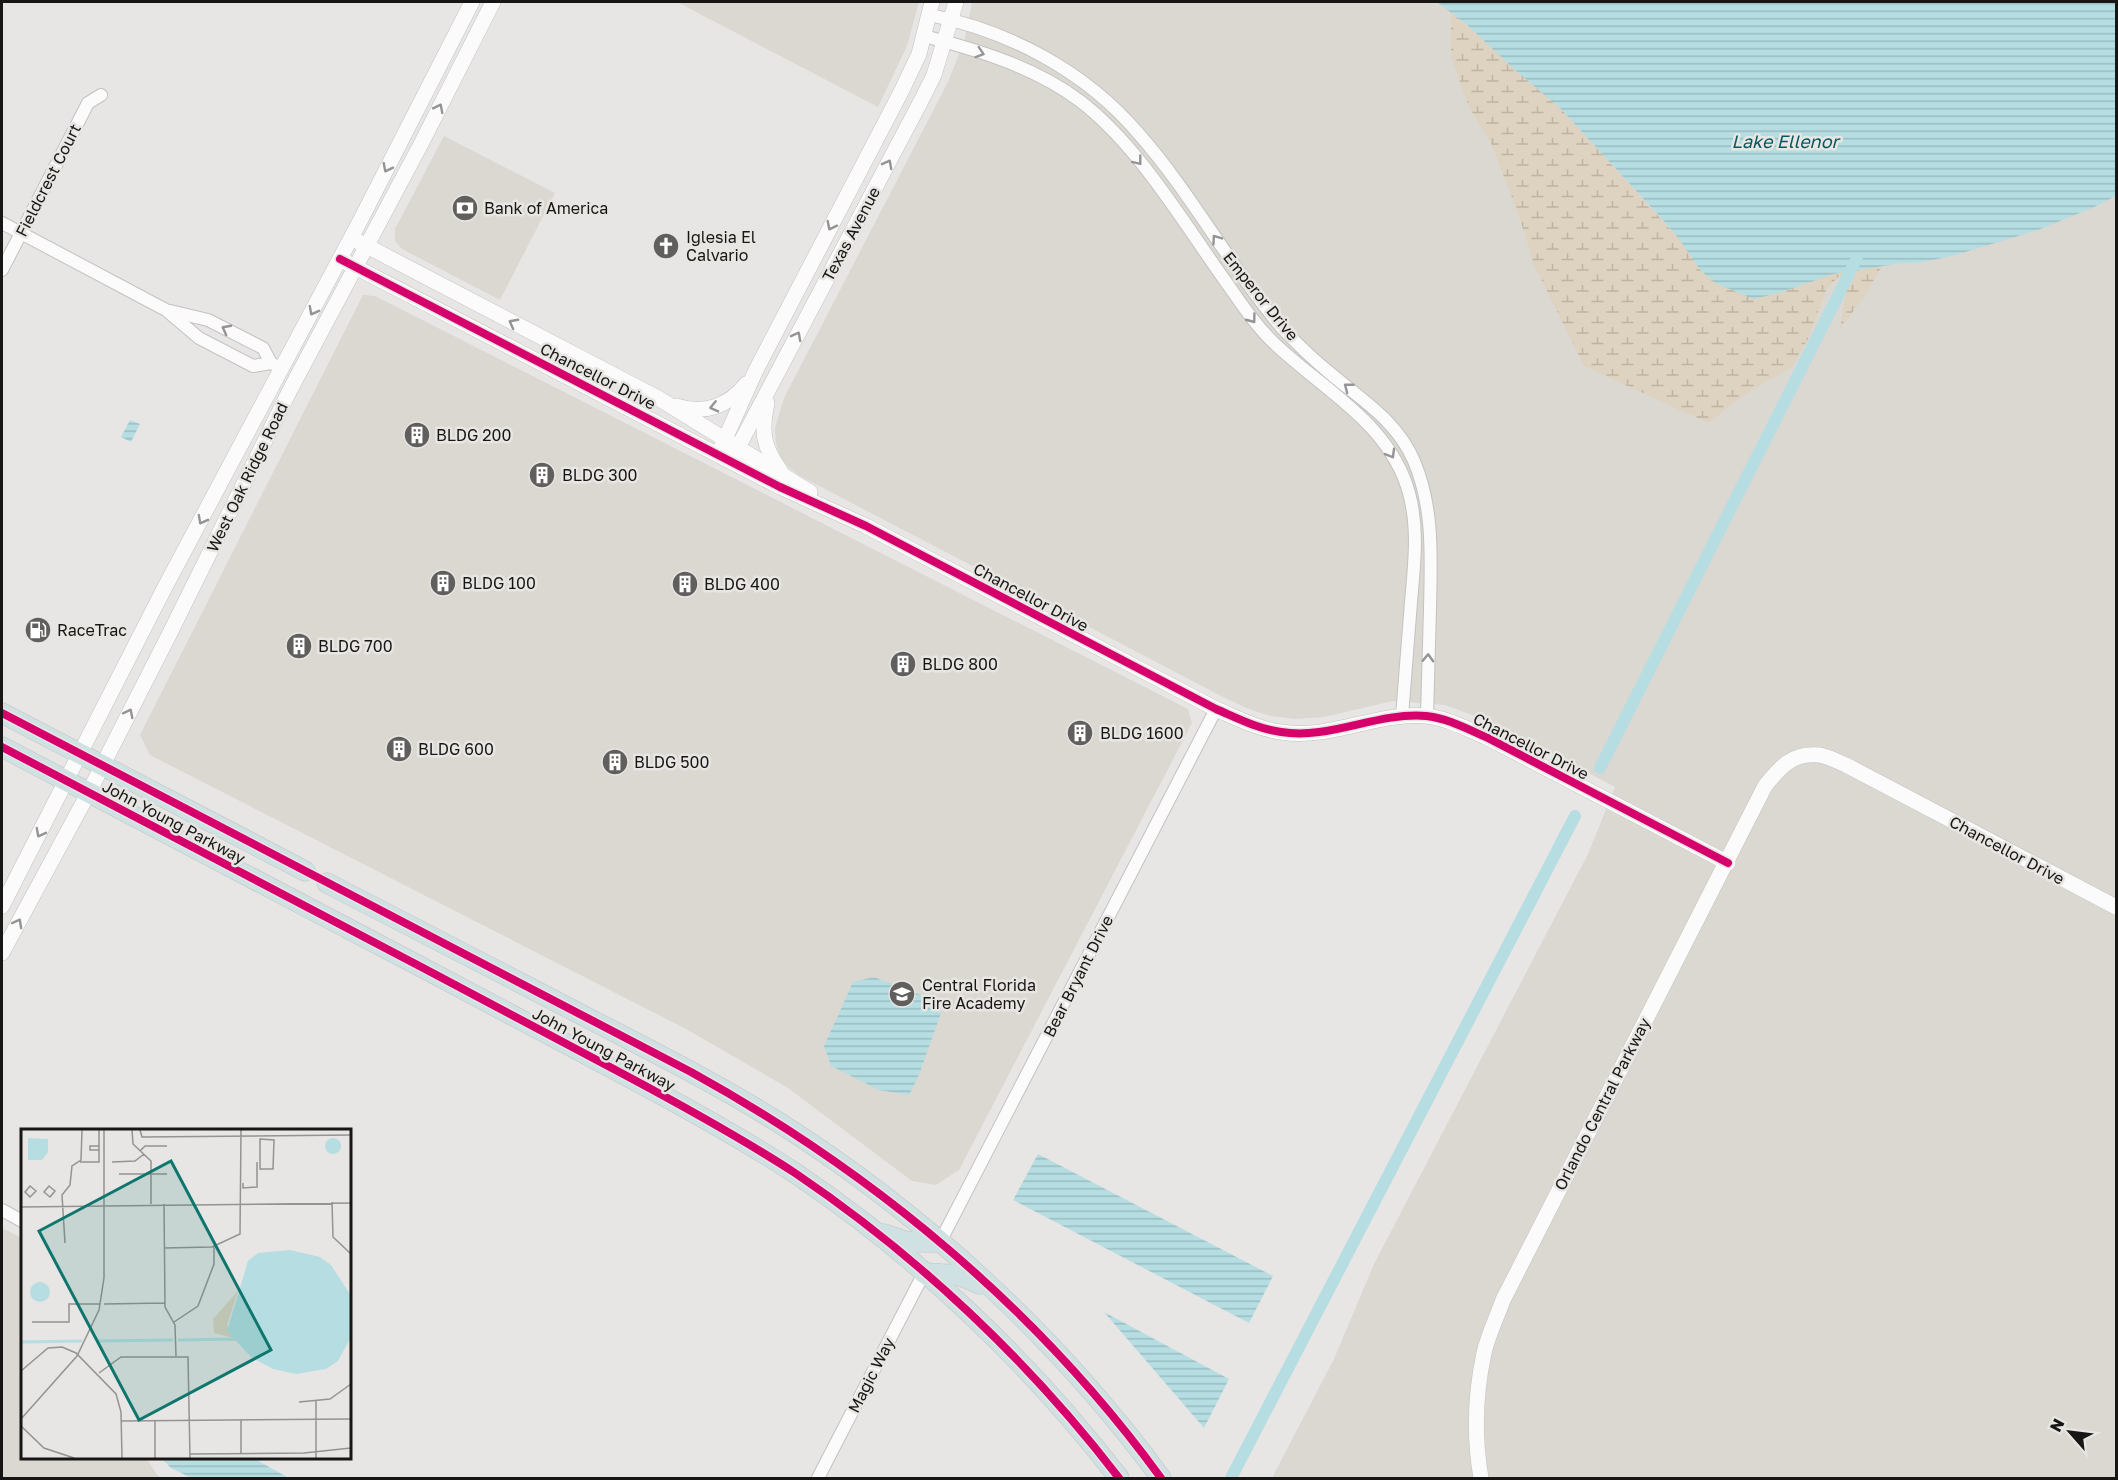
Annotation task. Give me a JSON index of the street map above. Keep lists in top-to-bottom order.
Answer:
{
  "streets": {
    "highway": ["John Young Parkway"],
    "street": [
      "Fieldcrest Court",
      "Texas Avenue",
      "Emperor Drive",
      "Chancellor Drive",
      "West Oak Ridge Road",
      "Bear Bryant Drive",
      "Orlando Central Parkway",
      "Magic Way"
    ]
  },
  "crossings": [
    ["Texas Avenue", "Emperor Drive"],
    ["Texas Avenue", "Chancellor Drive"],
    ["Emperor Drive", "Chancellor Drive"],
    ["Chancellor Drive", "West Oak Ridge Road"],
    ["Chancellor Drive", "Bear Bryant Drive"],
    ["Chancellor Drive", "Orlando Central Parkway"],
    ["West Oak Ridge Road", "John Young Parkway"],
    ["John Young Parkway", "Bear Bryant Drive"],
    ["John Young Parkway", "Magic Way"]
  ],
  "water": ["Lake Ellenor"],
  "places": {
    "bank": ["Bank of America"],
    "church": ["Iglesia El Calvario"],
    "building": [
      "BLDG 200",
      "BLDG 300",
      "BLDG 100",
      "BLDG 400",
      "BLDG 700",
      "BLDG 800",
      "BLDG 1600",
      "BLDG 600",
      "BLDG 500"
    ],
    "fuel station": ["RaceTrac"],
    "school or university": ["Central Florida Fire Academy"]
  },
  "north": "top left"
}
